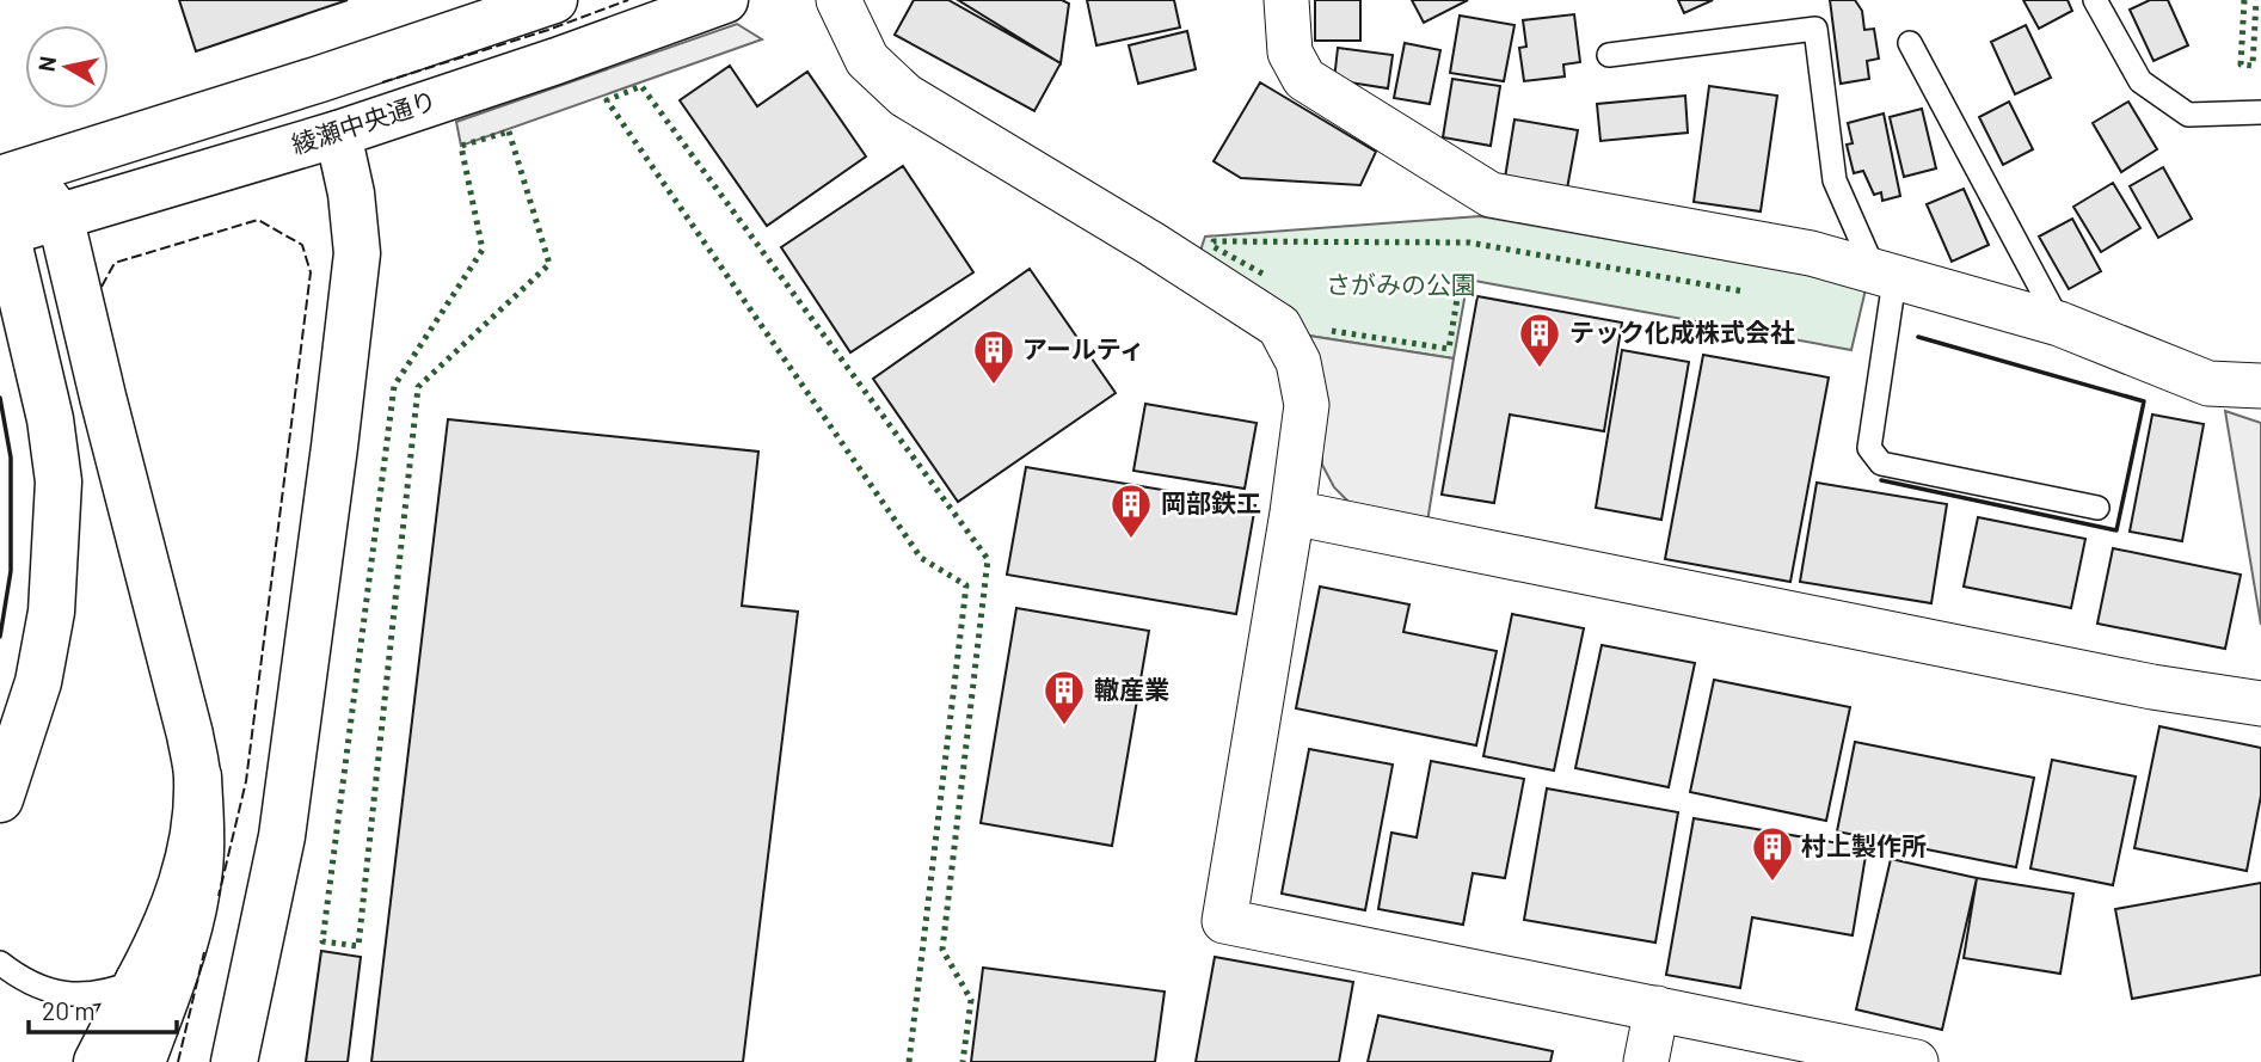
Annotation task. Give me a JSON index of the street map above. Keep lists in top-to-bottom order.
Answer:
{
  "streets": {
    "main road": ["綾瀬中央通り"]
  },
  "parks": ["さがみの公園"],
  "places": {
    "building": [
      "テック化成株式会社",
      "アールティ",
      "岡部鉄工",
      "轍産業",
      "村上製作所"
    ]
  },
  "scale_bar": "20 m",
  "north": "left"
}
